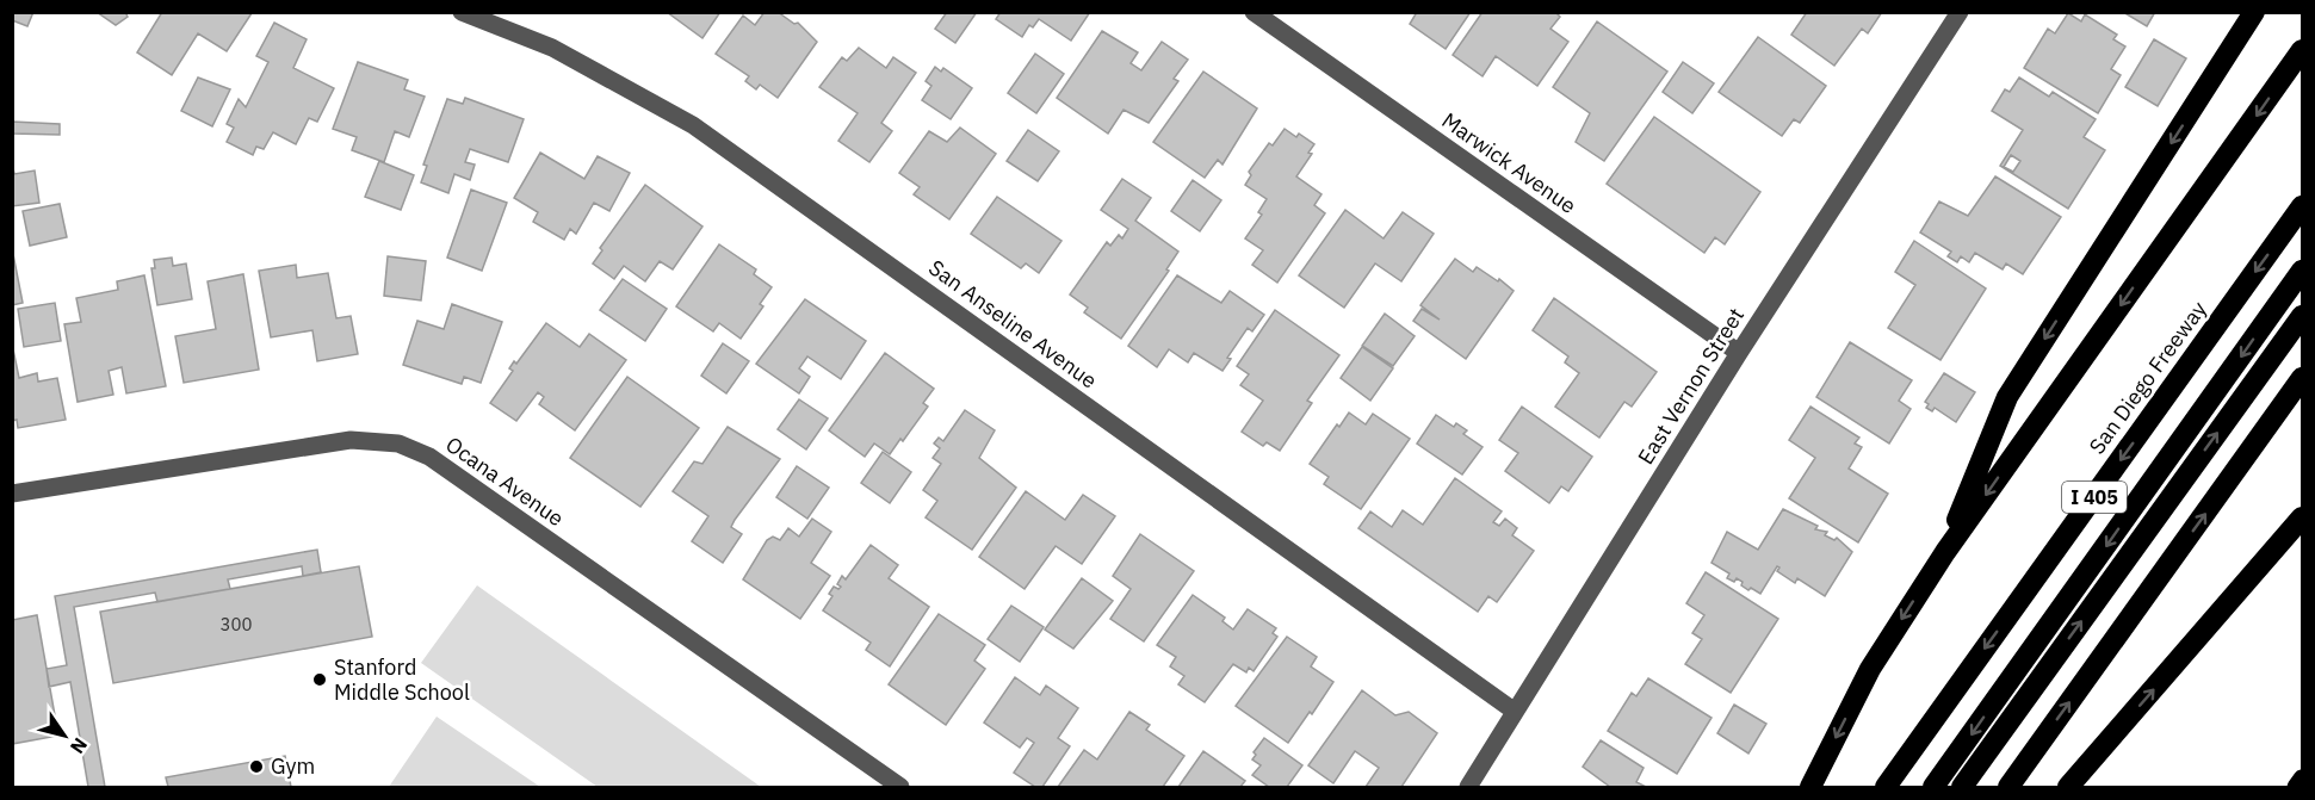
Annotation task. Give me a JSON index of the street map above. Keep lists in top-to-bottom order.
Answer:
{
  "streets": {
    "highway": ["San Diego Freeway", "I 405"],
    "street": [
      "Marwick Avenue",
      "San Anseline Avenue",
      "East Vernon Street",
      "Ocana Avenue"
    ]
  },
  "crossings": [
    ["Marwick Avenue", "East Vernon Street"],
    ["San Anseline Avenue", "East Vernon Street"]
  ],
  "places": ["Stanford Middle School", "Gym"],
  "house_numbers": ["300"],
  "north": "bottom right"
}
